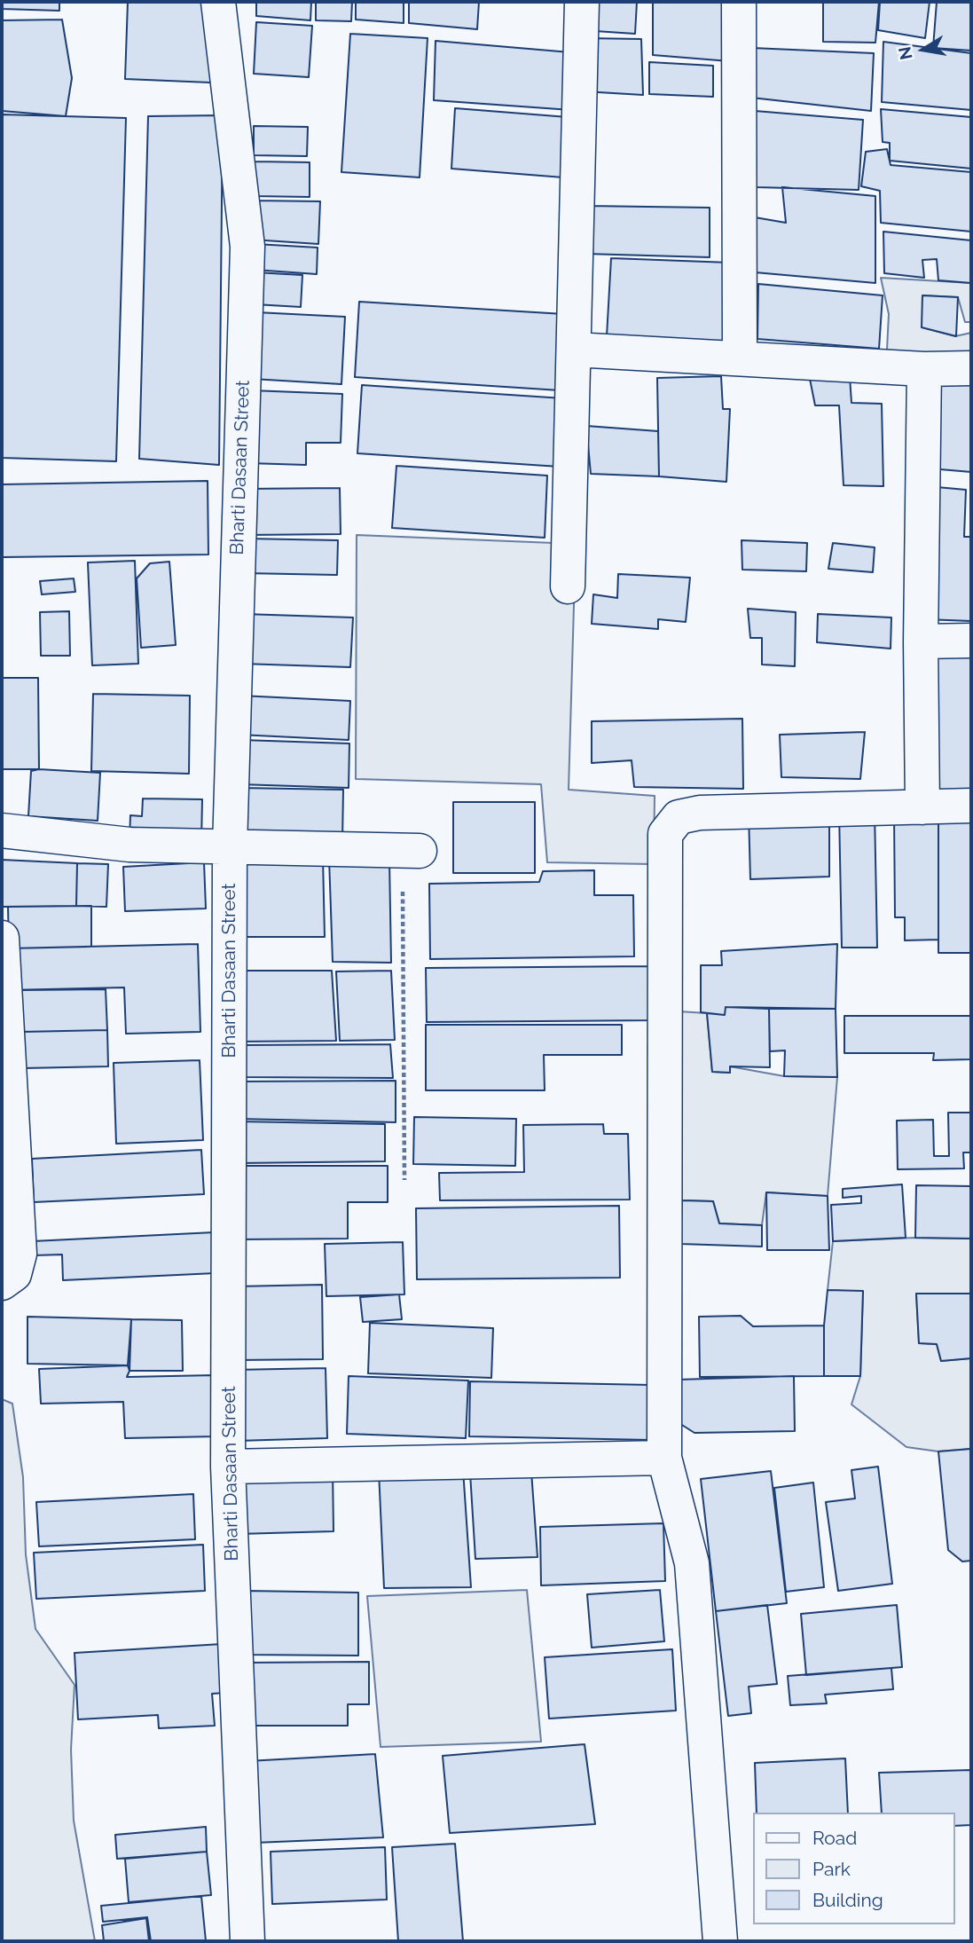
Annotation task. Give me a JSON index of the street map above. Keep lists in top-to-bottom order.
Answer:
{
  "streets": {
    "street": ["Bharti Dasaan Street"]
  },
  "legend": ["Road", "Park", "Building"],
  "north": "left"
}
